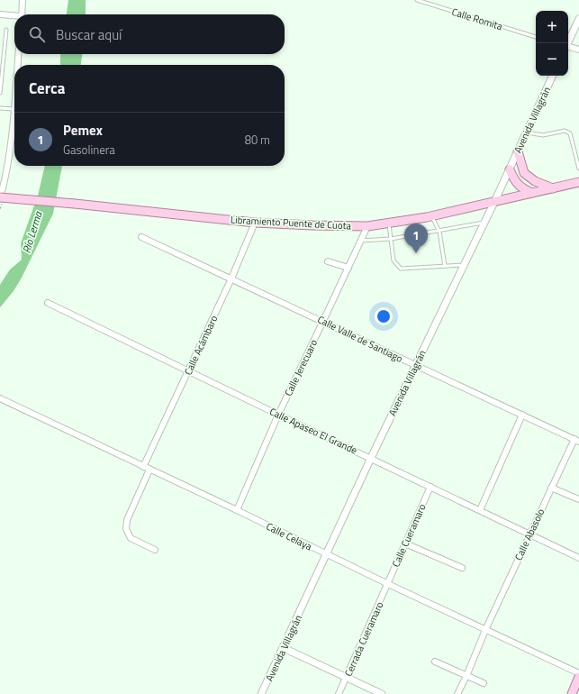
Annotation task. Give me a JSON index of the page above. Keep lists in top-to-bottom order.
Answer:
{
  "streets": {
    "main road": ["Libramiento Puente de Cuota"],
    "street": [
      "Avenida Villagrán",
      "Calle Valle de Santiago",
      "Calle Acámbaro",
      "Calle Jerecuaro",
      "Calle Apaseo El Grande",
      "Calle Abasolo",
      "Calle Cueramaro",
      "Calle Celaya",
      "Cerrada Cueramaro"
    ],
    "lane": ["Calle Romita"]
  },
  "crossings": [
    ["Avenida Villagrán", "Libramiento Puente de Cuota"],
    ["Avenida Villagrán", "Calle Valle de Santiago"],
    ["Avenida Villagrán", "Calle Apaseo El Grande"],
    ["Avenida Villagrán", "Calle Celaya"],
    ["Libramiento Puente de Cuota", "Calle Acámbaro"],
    ["Libramiento Puente de Cuota", "Calle Jerecuaro"],
    ["Calle Valle de Santiago", "Calle Acámbaro"],
    ["Calle Valle de Santiago", "Calle Jerecuaro"],
    ["Calle Valle de Santiago", "Calle Abasolo"],
    ["Calle Acámbaro", "Calle Apaseo El Grande"],
    ["Calle Acámbaro", "Calle Celaya"],
    ["Calle Jerecuaro", "Calle Apaseo El Grande"],
    ["Calle Jerecuaro", "Calle Celaya"],
    ["Calle Apaseo El Grande", "Calle Abasolo"],
    ["Calle Apaseo El Grande", "Calle Cueramaro"],
    ["Calle Abasolo", "Calle Celaya"],
    ["Calle Cueramaro", "Calle Celaya"],
    ["Calle Cueramaro", "Cerrada Cueramaro"],
    ["Calle Celaya", "Cerrada Cueramaro"]
  ],
  "water": ["Río Lerma"],
  "page": {
    "map_buttons": ["+", "−"],
    "search": "Buscar aquí",
    "heading": "Cerca",
    "list": [
      {
        "mark": "1",
        "name": "Pemex",
        "note": "Gasolinera",
        "value": "80 m"
      }
    ],
    "pins": "1"
  }
}
